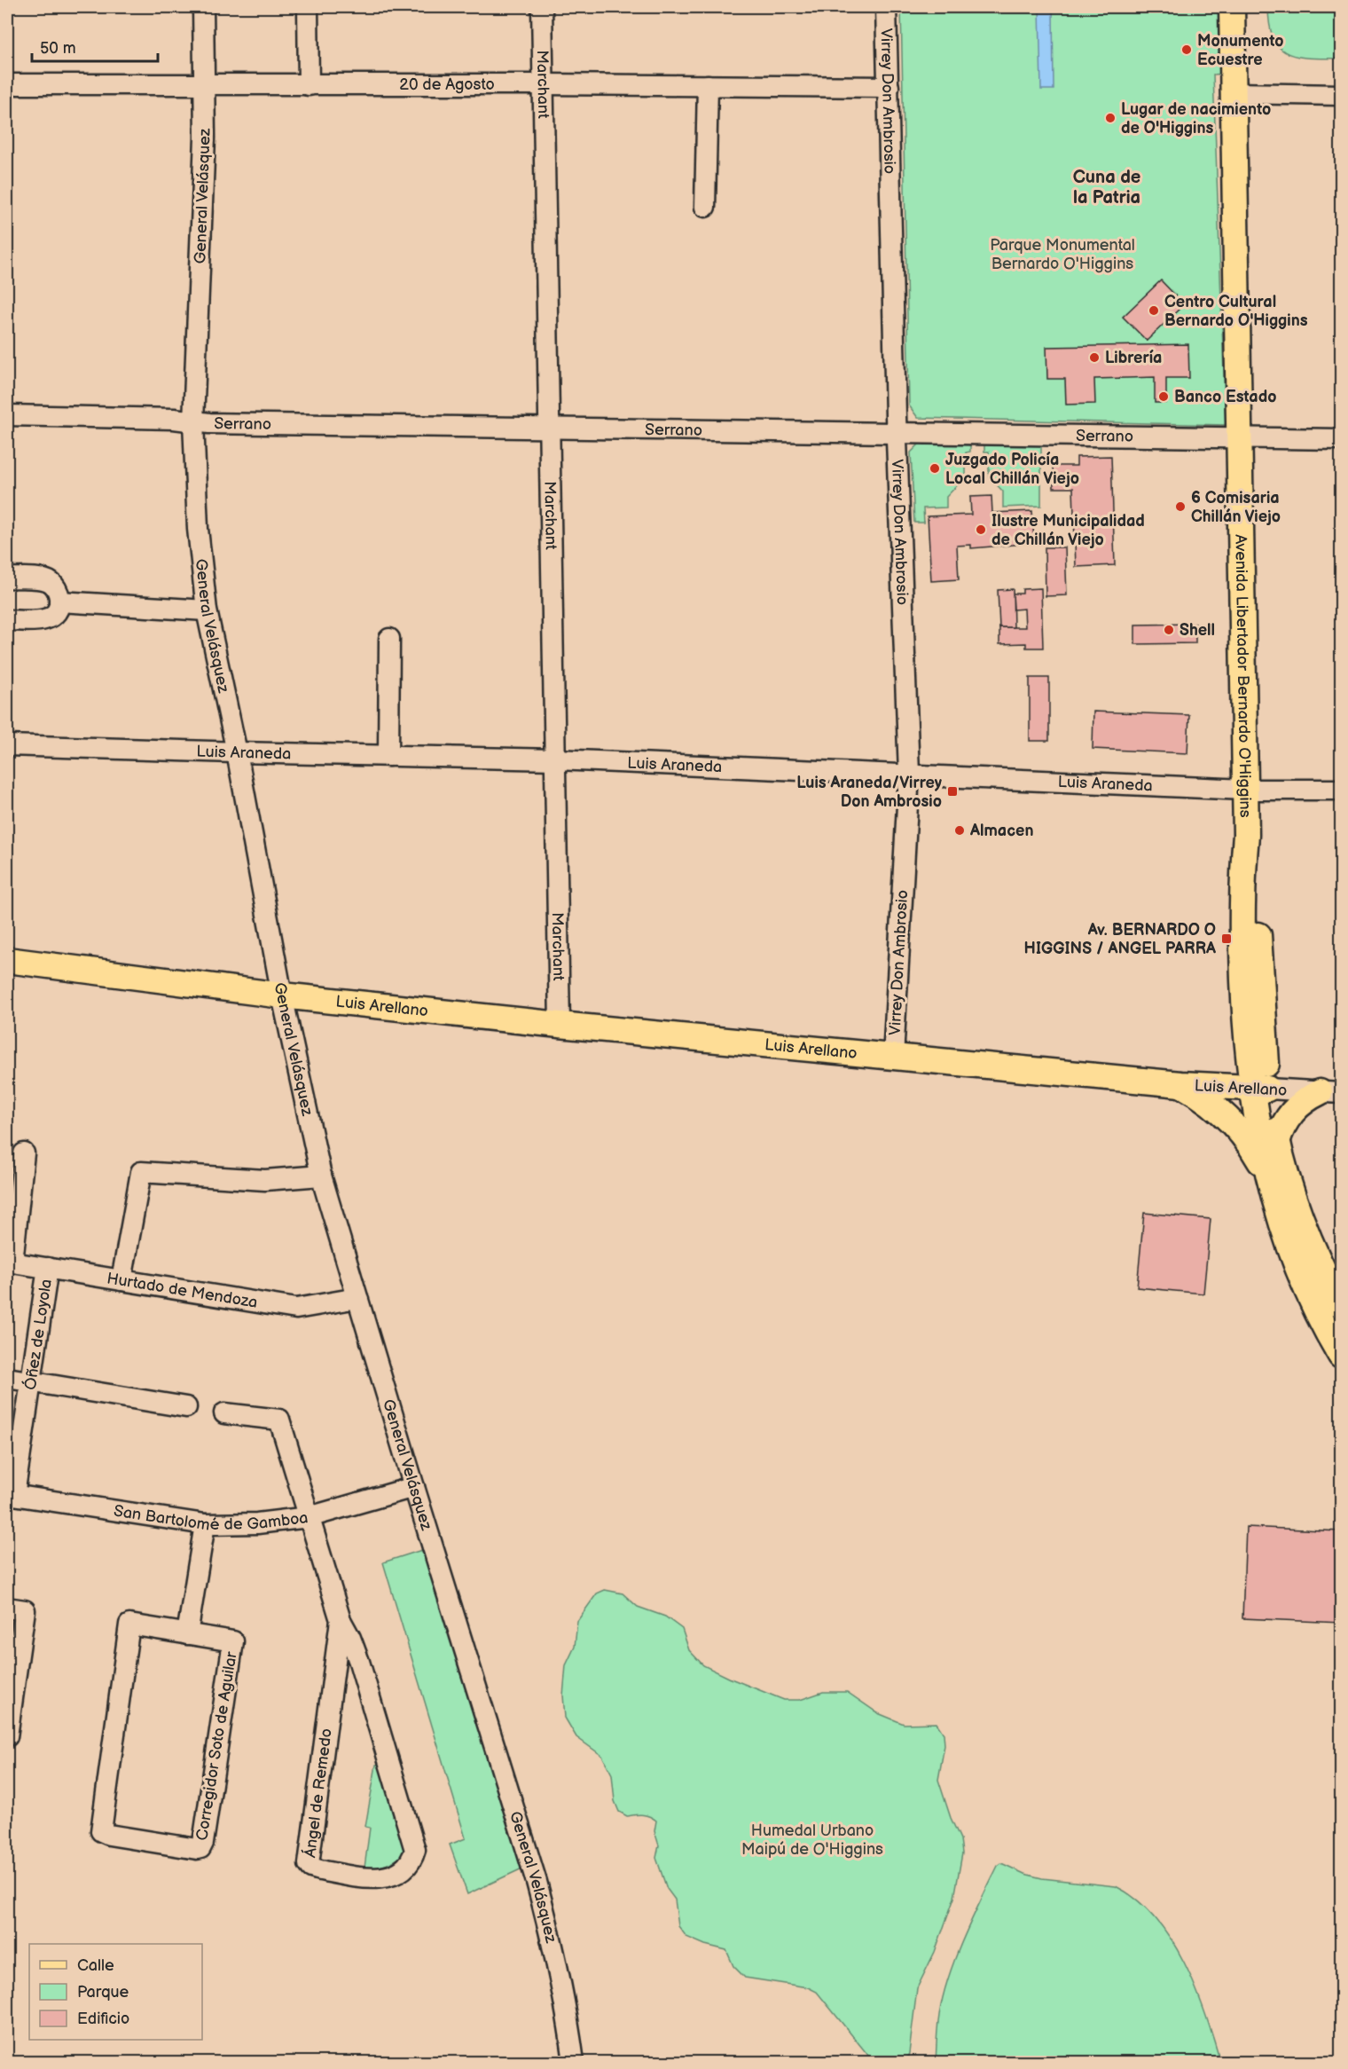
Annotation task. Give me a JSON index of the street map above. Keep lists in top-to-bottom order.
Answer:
{
  "streets": {
    "main road": ["Avenida Libertador Bernardo O'Higgins", "Luis Arellano"],
    "street": [
      "20 de Agosto",
      "Marchant",
      "Virrey Don Ambrosio",
      "General Velásquez",
      "Serrano",
      "Luis Araneda",
      "Hurtado de Mendoza",
      "Óñez de Loyola",
      "San Bartolomé de Gamboa",
      "Corregidor Soto de Aguilar",
      "Ángel de Remedo"
    ]
  },
  "crossings": [
    ["20 de Agosto", "Marchant"],
    ["20 de Agosto", "Virrey Don Ambrosio"],
    ["20 de Agosto", "General Velásquez"],
    ["Marchant", "Serrano"],
    ["Marchant", "Luis Araneda"],
    ["Marchant", "Luis Arellano"],
    ["Virrey Don Ambrosio", "Serrano"],
    ["Virrey Don Ambrosio", "Luis Araneda"],
    ["Virrey Don Ambrosio", "Luis Arellano"],
    ["General Velásquez", "Serrano"],
    ["General Velásquez", "Luis Araneda"],
    ["General Velásquez", "Luis Arellano"],
    ["General Velásquez", "Hurtado de Mendoza"],
    ["General Velásquez", "San Bartolomé de Gamboa"],
    ["Serrano", "Avenida Libertador Bernardo O'Higgins"],
    ["Avenida Libertador Bernardo O'Higgins", "Luis Araneda"],
    ["Avenida Libertador Bernardo O'Higgins", "Luis Arellano"],
    ["Hurtado de Mendoza", "Óñez de Loyola"],
    ["Óñez de Loyola", "San Bartolomé de Gamboa"],
    ["San Bartolomé de Gamboa", "Ángel de Remedo"]
  ],
  "districts": ["Cuna de la Patria"],
  "parks": ["Parque Monumental Bernardo O'Higgins", "Humedal Urbano Maipú de O'Higgins"],
  "places": {
    "other": [
      "Monumento Ecuestre",
      "Lugar de nacimiento de O'Higgins",
      "Centro Cultural Bernardo O'Higgins",
      "Librería",
      "Banco Estado",
      "Juzgado Policía Local Chillán Viejo",
      "6 Comisaria Chillán Viejo",
      "Ilustre Municipalidad de Chillán Viejo",
      "Shell",
      "Almacen"
    ],
    "transit": ["Luis Araneda/Virrey Don Ambrosio", "Av. BERNARDO O HIGGINS / ANGEL PARRA"]
  },
  "legend": ["Calle", "Parque", "Edificio"],
  "scale_bar": "50 m"
}
